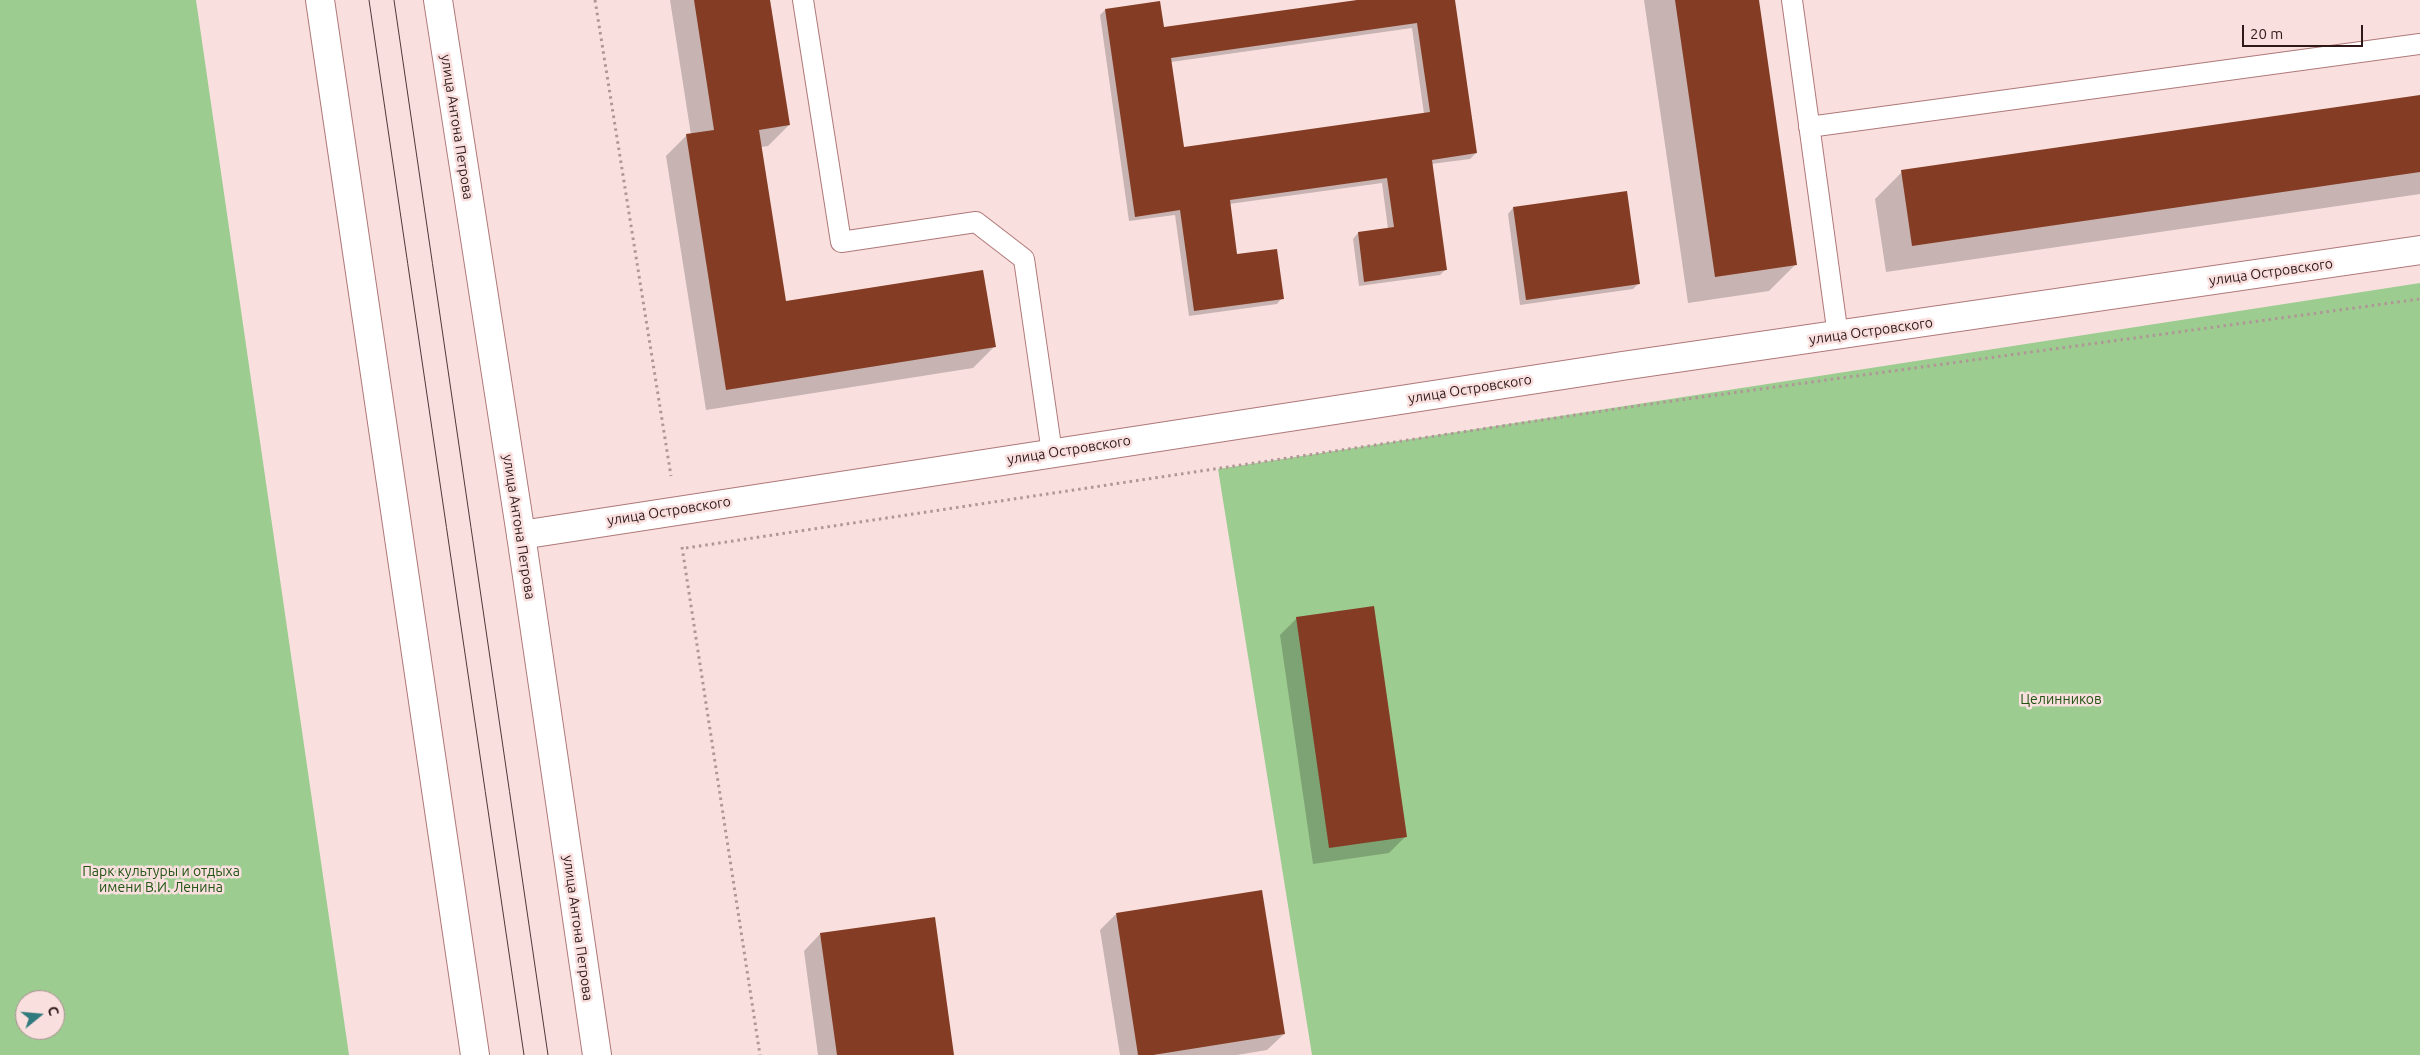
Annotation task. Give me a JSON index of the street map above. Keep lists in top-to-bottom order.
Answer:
{
  "streets": {
    "main road": ["улица Антона Петрова", "улица Островского"]
  },
  "crossings": [
    ["улица Антона Петрова", "улица Островского"]
  ],
  "parks": ["Целинников", "Парк культуры и отдыха имени В.И. Ленина"],
  "scale_bar": "20 m",
  "north": "right"
}
